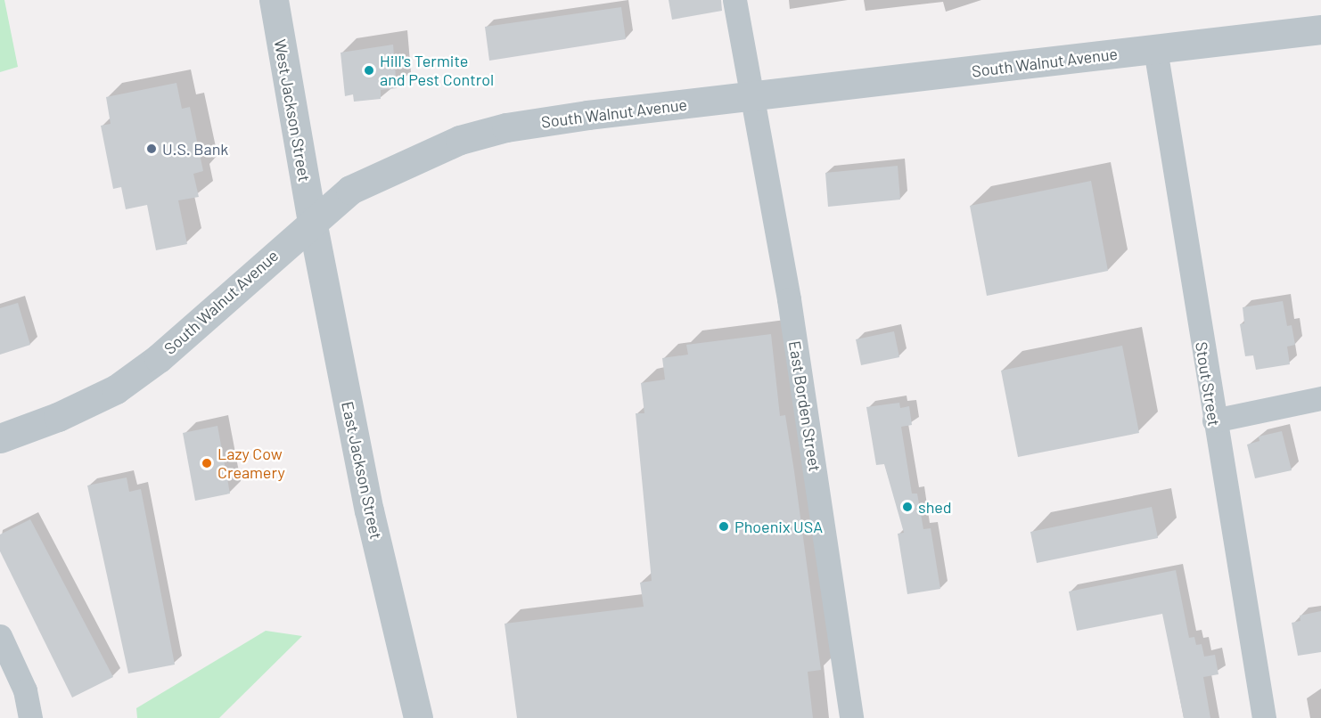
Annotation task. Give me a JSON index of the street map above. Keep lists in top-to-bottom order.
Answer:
{
  "streets": {
    "street": [
      "South Walnut Avenue",
      "West Jackson Street",
      "Stout Street",
      "East Borden Street",
      "East Jackson Street"
    ]
  },
  "crossings": [
    ["South Walnut Avenue", "West Jackson Street"],
    ["South Walnut Avenue", "Stout Street"],
    ["South Walnut Avenue", "East Borden Street"],
    ["South Walnut Avenue", "East Jackson Street"],
    ["West Jackson Street", "East Jackson Street"]
  ],
  "places": [
    "Hill's Termite and Pest Control",
    "U.S. Bank",
    "Lazy Cow Creamery",
    "shed",
    "Phoenix USA"
  ]
}
